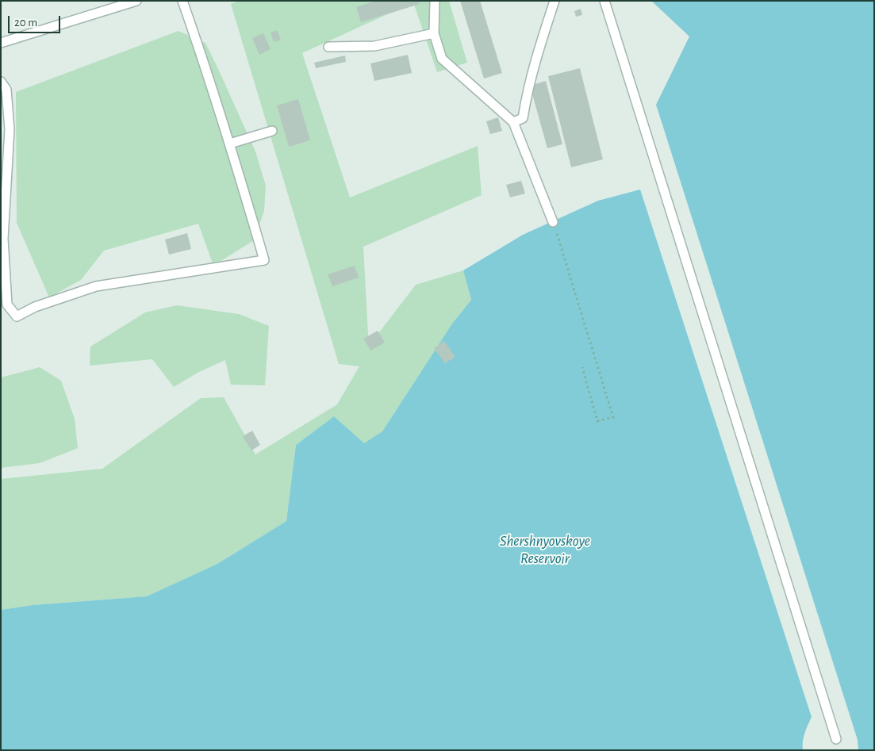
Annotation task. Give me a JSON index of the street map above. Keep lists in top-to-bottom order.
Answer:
{
  "water": ["Shershnyovskoye Reservoir"],
  "scale_bar": "20 m"
}
